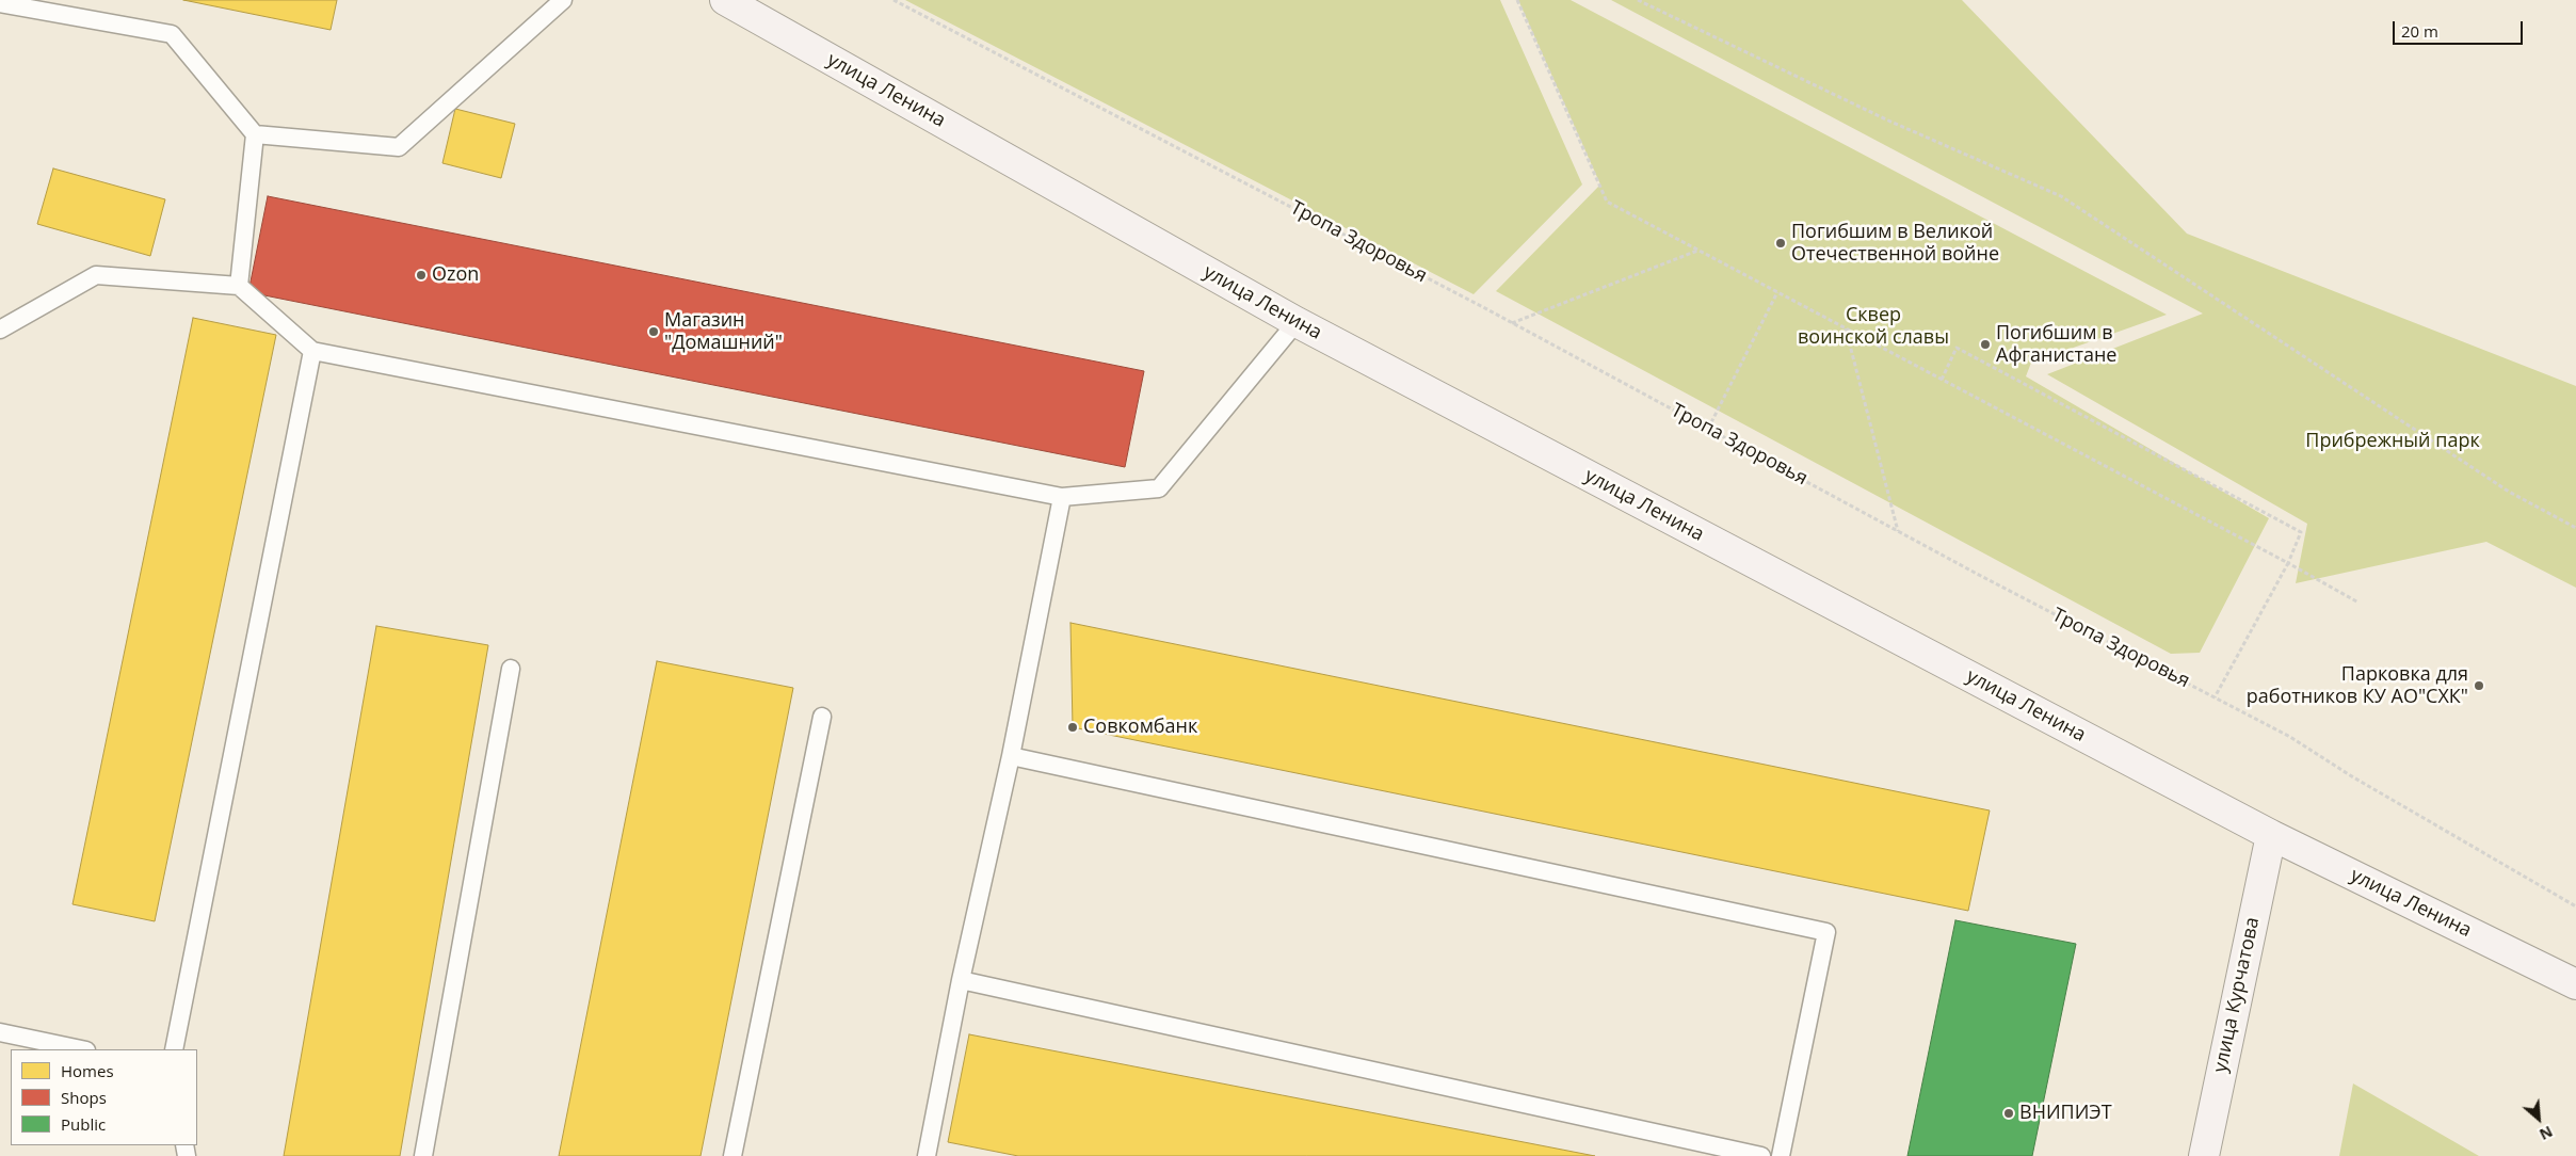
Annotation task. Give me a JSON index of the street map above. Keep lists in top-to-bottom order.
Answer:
{
  "streets": {
    "street": ["улица Ленина", "улица Курчатова"],
    "path": ["Тропа Здоровья"]
  },
  "crossings": [
    ["улица Ленина", "улица Курчатова"]
  ],
  "parks": ["Сквер воинской славы", "Прибрежный парк"],
  "places": [
    "Погибшим в Великой Отечественной войне",
    "Ozon",
    "Магазин \"Домашний\"",
    "Погибшим в Афганистане",
    "Парковка для работников КУ АО\"СХК\"",
    "Совкомбанк",
    "ВНИПИЭТ"
  ],
  "legend": ["Homes", "Shops", "Public"],
  "scale_bar": "20 m",
  "north": "bottom right"
}
